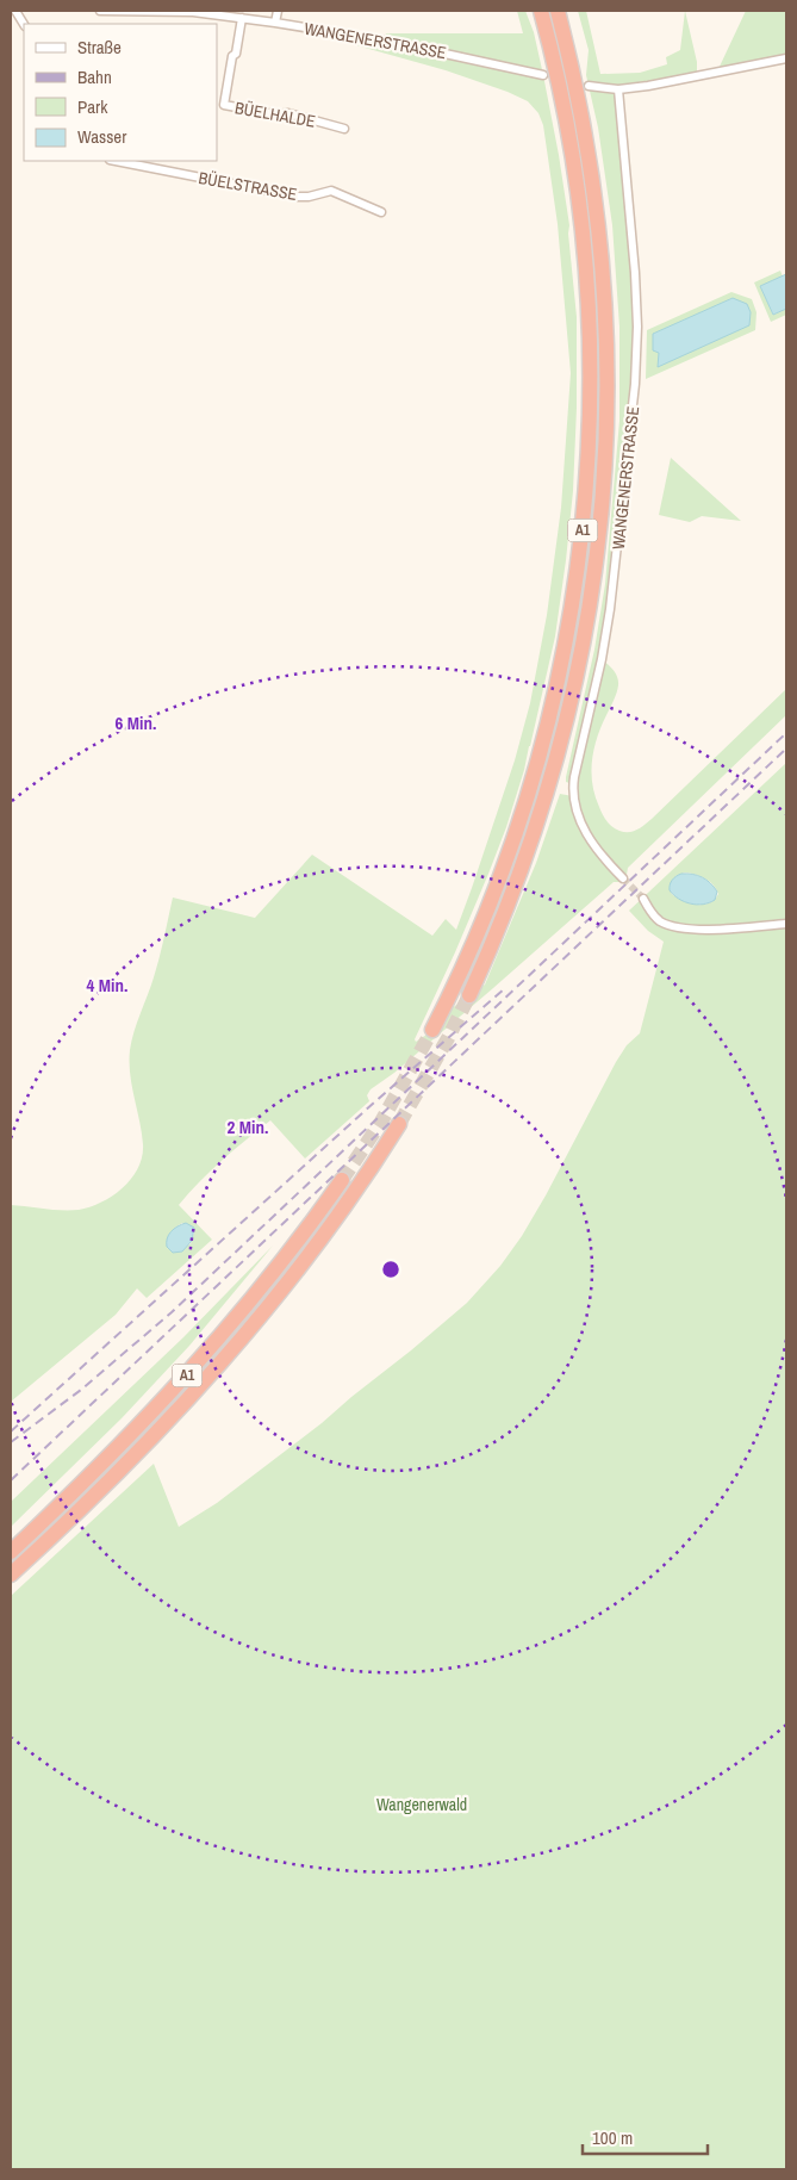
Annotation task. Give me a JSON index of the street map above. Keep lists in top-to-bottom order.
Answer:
{
  "streets": {
    "highway": ["A1"],
    "street": ["WANGENERSTRASSE", "BÜELHALDE", "BÜELSTRASSE"]
  },
  "crossings": [
    ["WANGENERSTRASSE", "BÜELHALDE"]
  ],
  "parks": ["Wangenerwald"],
  "legend": [
    "Straße",
    "Bahn",
    "Park",
    "Wasser"
  ],
  "scale_bar": "100 m",
  "rings": ["6 Min.", "4 Min.", "2 Min."]
}
